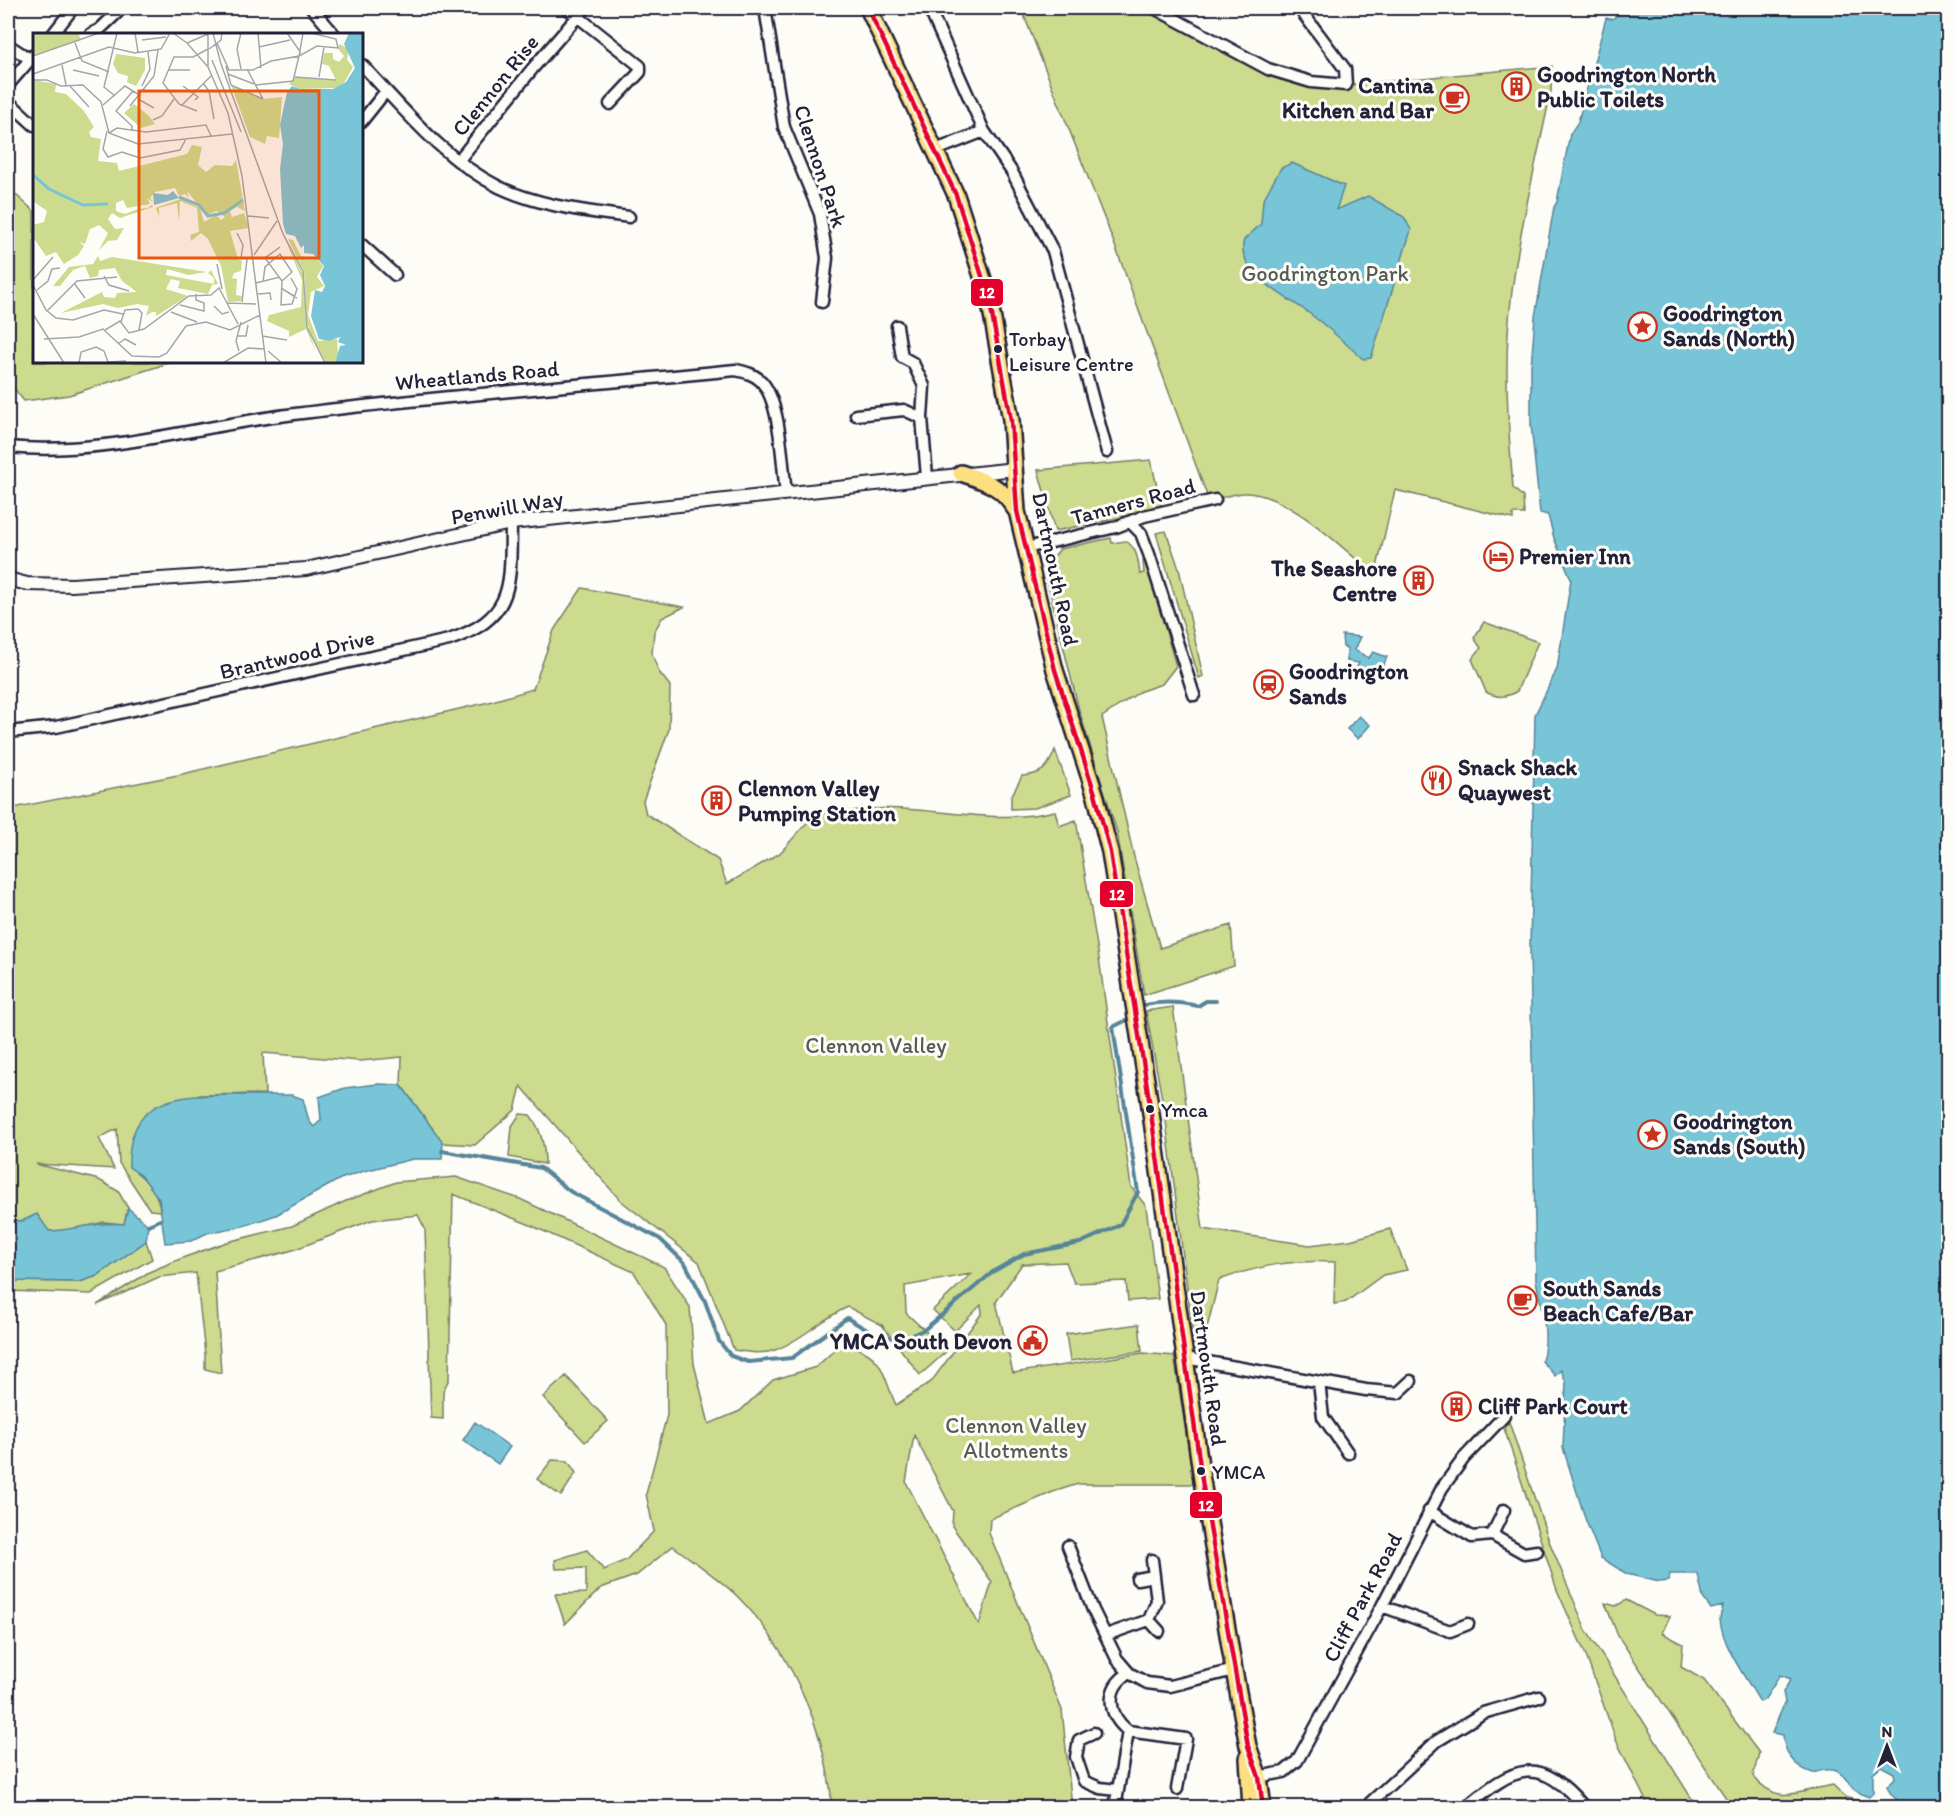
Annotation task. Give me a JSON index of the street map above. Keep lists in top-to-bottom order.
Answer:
{
  "streets": {
    "main road": ["Dartmouth Road"],
    "street": [
      "Clennon Rise",
      "Clennon Park",
      "Wheatlands Road",
      "Tanners Road",
      "Penwill Way",
      "Brantwood Drive",
      "Cliff Park Road"
    ]
  },
  "crossings": [
    ["Wheatlands Road", "Penwill Way"],
    ["Tanners Road", "Dartmouth Road"],
    ["Penwill Way", "Dartmouth Road"],
    ["Penwill Way", "Brantwood Drive"],
    ["Dartmouth Road", "Cliff Park Road"]
  ],
  "parks": ["Goodrington Park", "Clennon Valley", "Clennon Valley Allotments"],
  "places": {
    "building": [
      "Goodrington North Public Toilets",
      "The Seashore Centre",
      "Clennon Valley Pumping Station",
      "Cliff Park Court"
    ],
    "cafe": ["Cantina Kitchen and Bar", "South Sands Beach Cafe/Bar"],
    "place": ["Goodrington Sands (North)", "Goodrington Sands (South)"],
    "other": ["Torbay Leisure Centre", "Ymca", "YMCA"],
    "hotel": ["Premier Inn"],
    "station": ["Goodrington Sands"],
    "restaurant": ["Snack Shack Quaywest"],
    "public building": ["YMCA South Devon"]
  },
  "lines": ["transit line 12"],
  "north": "top"
}
